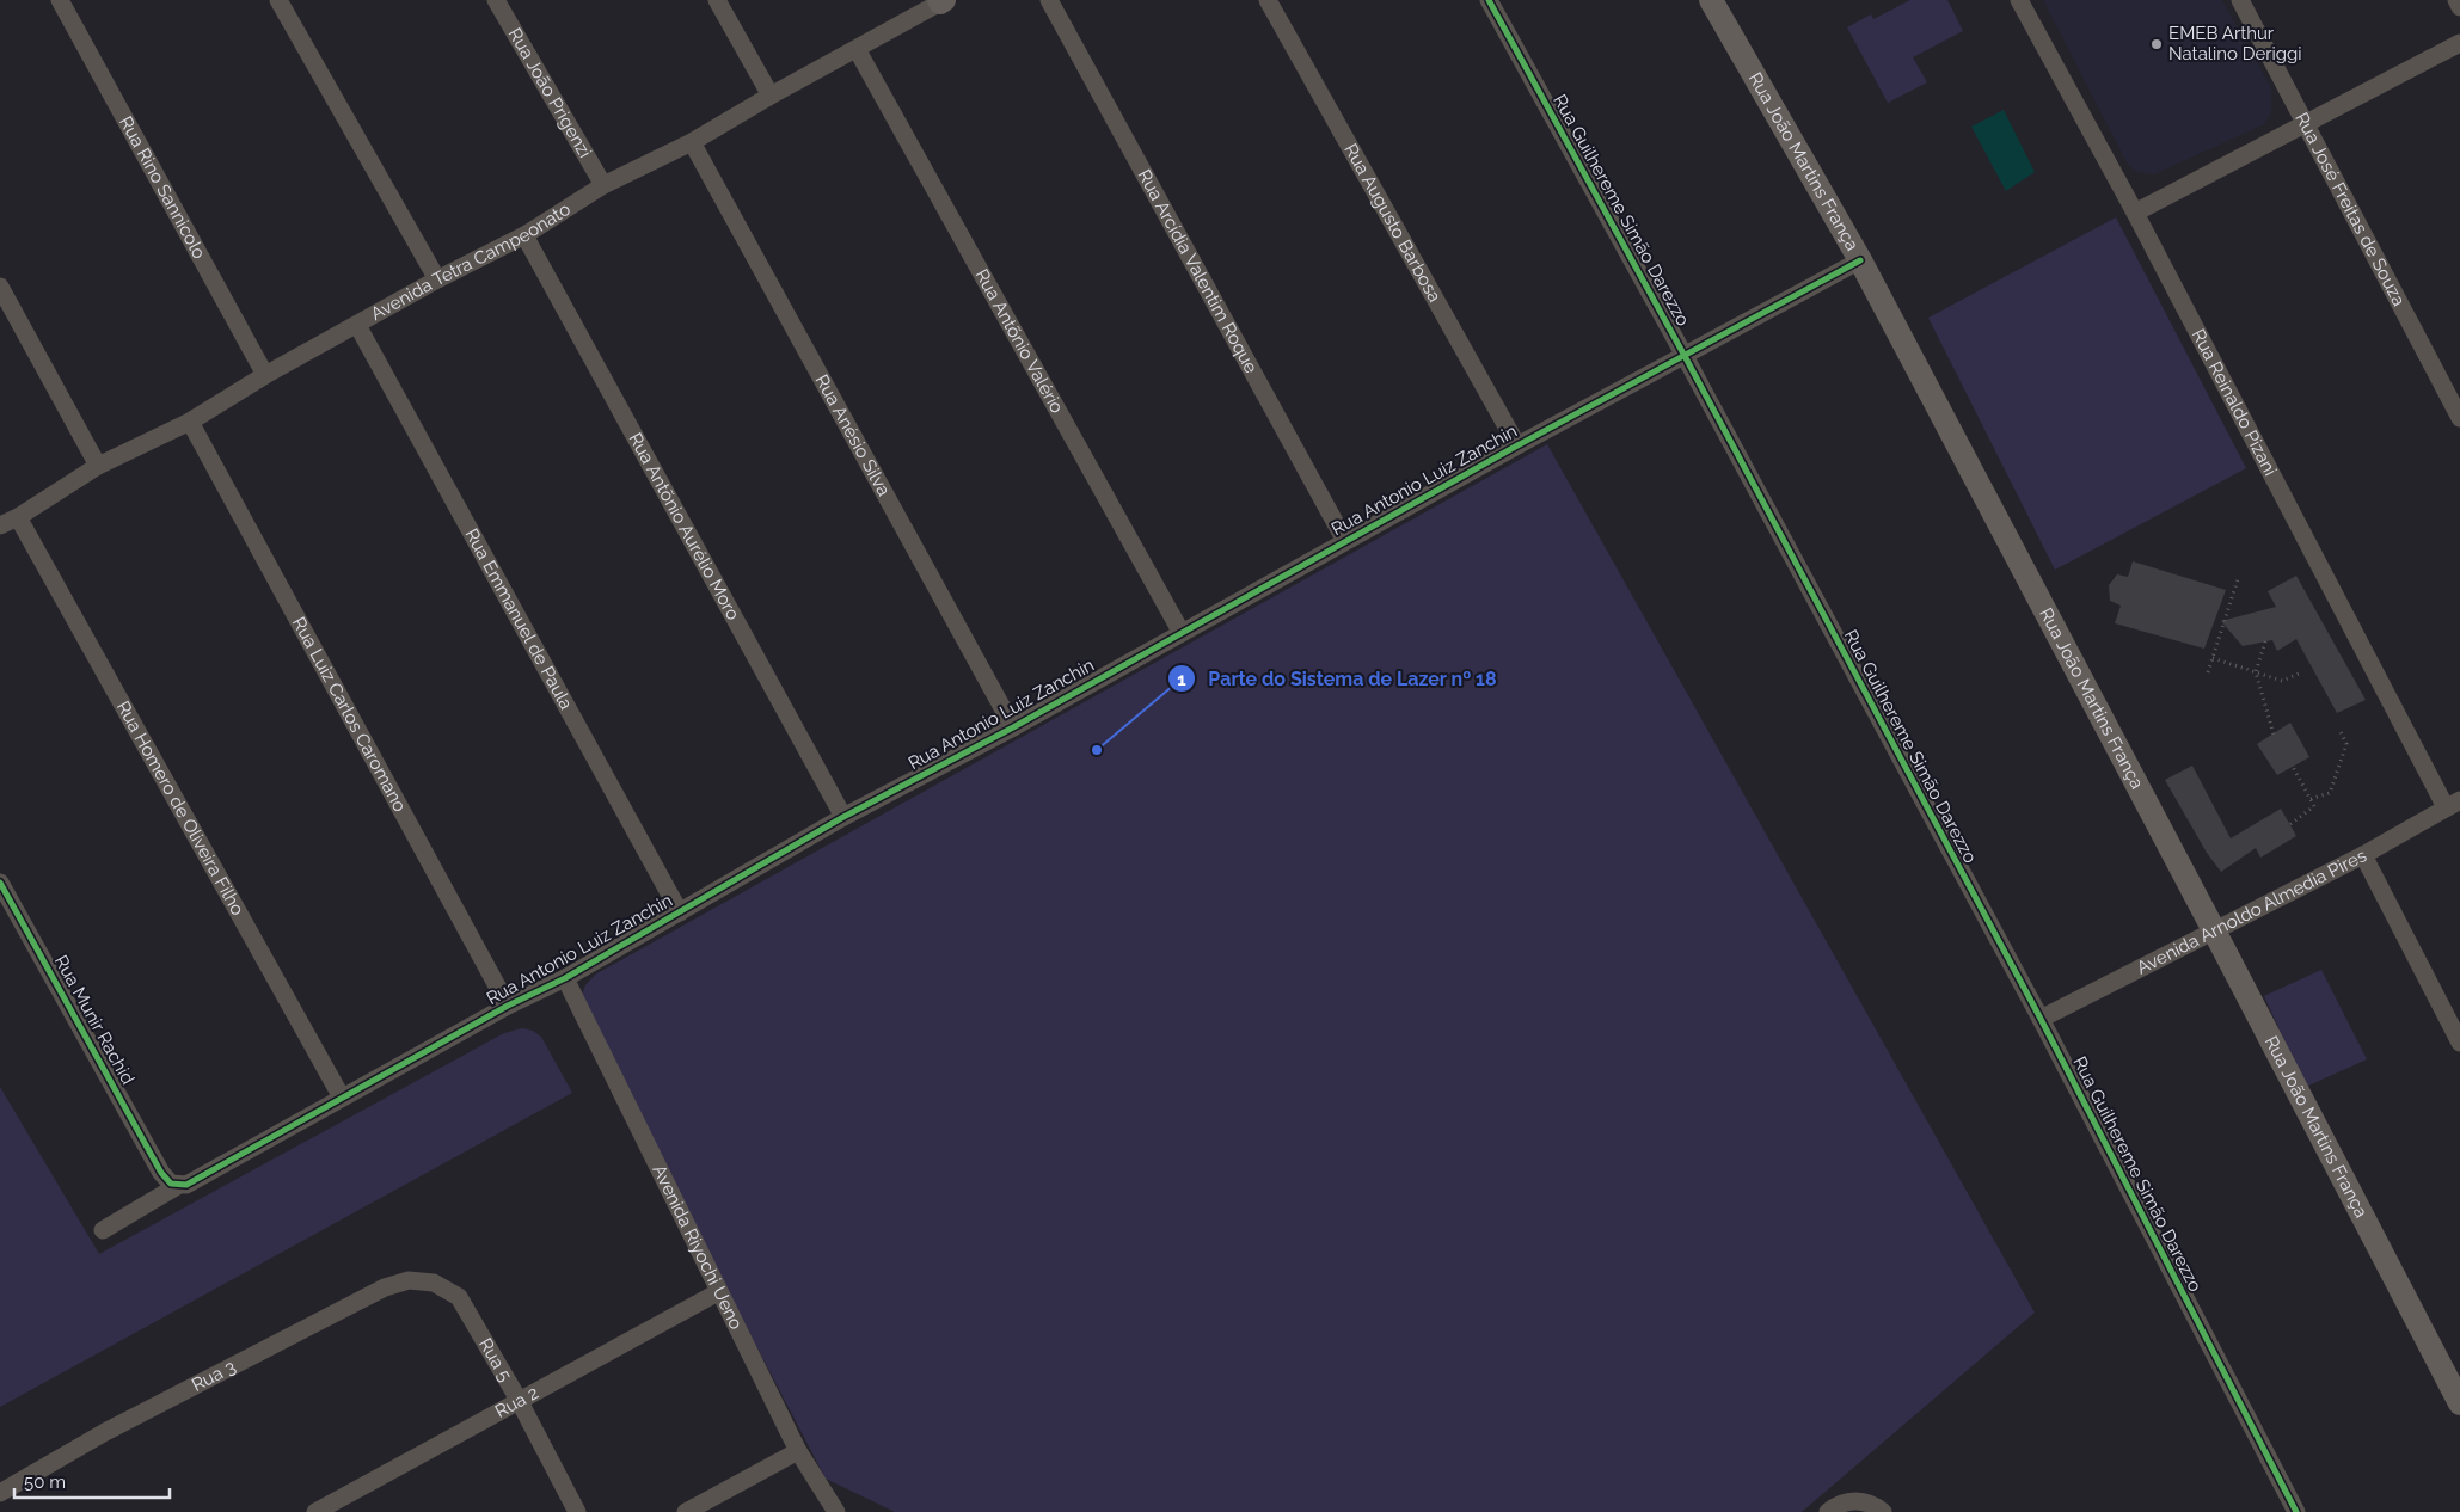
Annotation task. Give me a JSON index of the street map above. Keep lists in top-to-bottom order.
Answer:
{
  "streets": {
    "main road": ["Rua João Martins França"],
    "street": [
      "Rua João Prigenzi",
      "Rua Rino Sannicolo",
      "Rua José Freitas de Souza",
      "Rua Guilhereme Simão Darezzo",
      "Rua Augusto Barbosa",
      "Avenida Tetra Campeonato",
      "Rua Arcídia Valentim Roque",
      "Rua Antõnio Valério",
      "Rua Reinaldo Pizani",
      "Rua Anésio Silva",
      "Rua Antonio Luiz Zanchin",
      "Rua Antõnio Aurélio Moro",
      "Rua Emmanuel de Paula",
      "Rua Luiz Carlos Caromano",
      "Rua Homero de Oliveira Filho",
      "Avenida Arnoldo Almedia Pires",
      "Rua Munir Rachid",
      "Avenida Riyochi Ueno",
      "Rua 5",
      "Rua 3",
      "Rua 2"
    ]
  },
  "crossings": [
    ["Rua João Prigenzi", "Avenida Tetra Campeonato"],
    ["Rua João Martins França", "Rua Antonio Luiz Zanchin"],
    ["Rua João Martins França", "Avenida Arnoldo Almedia Pires"],
    ["Rua Rino Sannicolo", "Avenida Tetra Campeonato"],
    ["Rua Guilhereme Simão Darezzo", "Rua Antonio Luiz Zanchin"],
    ["Rua Guilhereme Simão Darezzo", "Avenida Arnoldo Almedia Pires"],
    ["Rua Augusto Barbosa", "Rua Antonio Luiz Zanchin"],
    ["Avenida Tetra Campeonato", "Rua Antõnio Valério"],
    ["Avenida Tetra Campeonato", "Rua Anésio Silva"],
    ["Avenida Tetra Campeonato", "Rua Antõnio Aurélio Moro"],
    ["Avenida Tetra Campeonato", "Rua Emmanuel de Paula"],
    ["Avenida Tetra Campeonato", "Rua Luiz Carlos Caromano"],
    ["Avenida Tetra Campeonato", "Rua Homero de Oliveira Filho"],
    ["Rua Arcídia Valentim Roque", "Rua Antonio Luiz Zanchin"],
    ["Rua Antõnio Valério", "Rua Antonio Luiz Zanchin"],
    ["Rua Reinaldo Pizani", "Avenida Arnoldo Almedia Pires"],
    ["Rua Anésio Silva", "Rua Antonio Luiz Zanchin"],
    ["Rua Antonio Luiz Zanchin", "Rua Antõnio Aurélio Moro"],
    ["Rua Antonio Luiz Zanchin", "Rua Emmanuel de Paula"],
    ["Rua Antonio Luiz Zanchin", "Rua Luiz Carlos Caromano"],
    ["Rua Antonio Luiz Zanchin", "Rua Homero de Oliveira Filho"],
    ["Rua Antonio Luiz Zanchin", "Rua Munir Rachid"],
    ["Rua Antonio Luiz Zanchin", "Avenida Riyochi Ueno"],
    ["Avenida Riyochi Ueno", "Rua 2"],
    ["Rua 5", "Rua 3"],
    ["Rua 5", "Rua 2"]
  ],
  "places": ["EMEB Arthur Natalino Deriggi", "Parte do Sistema de Lazer nº 18"],
  "scale_bar": "50 m"
}
